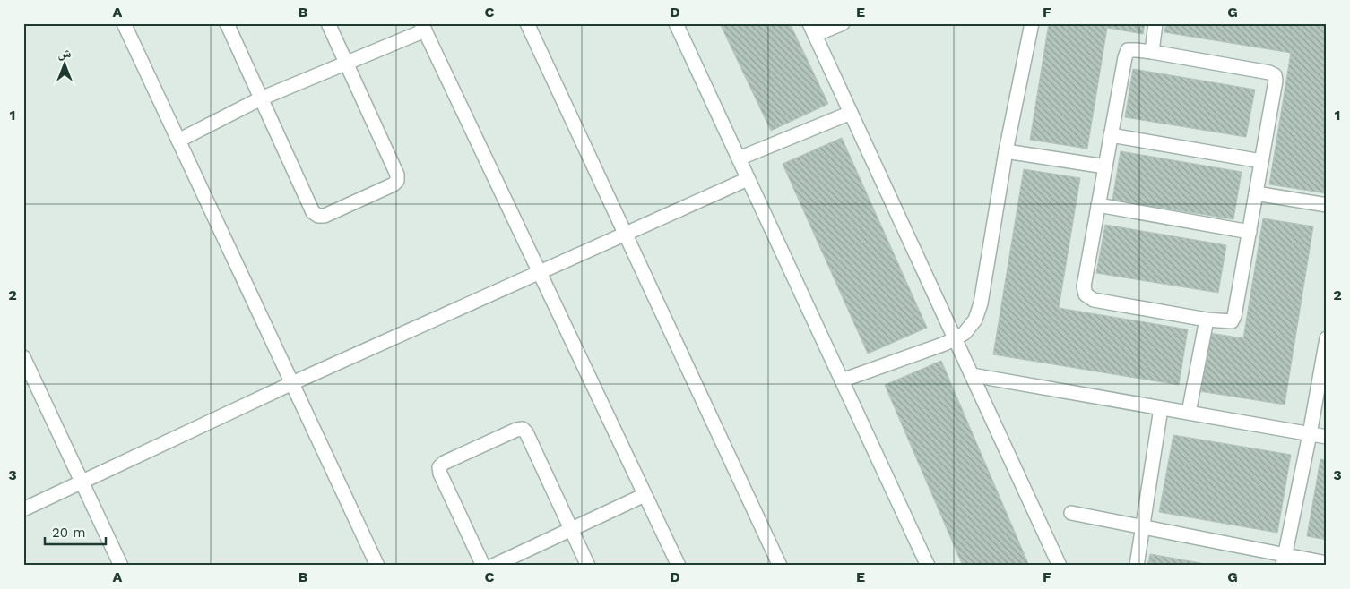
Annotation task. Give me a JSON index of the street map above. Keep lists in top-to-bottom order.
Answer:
{
  "scale_bar": "20 m",
  "north": "top",
  "grid": {
    "columns": [
      "A",
      "B",
      "C",
      "D",
      "E",
      "F",
      "G"
    ],
    "rows": ["1", "2", "3"]
  }
}
